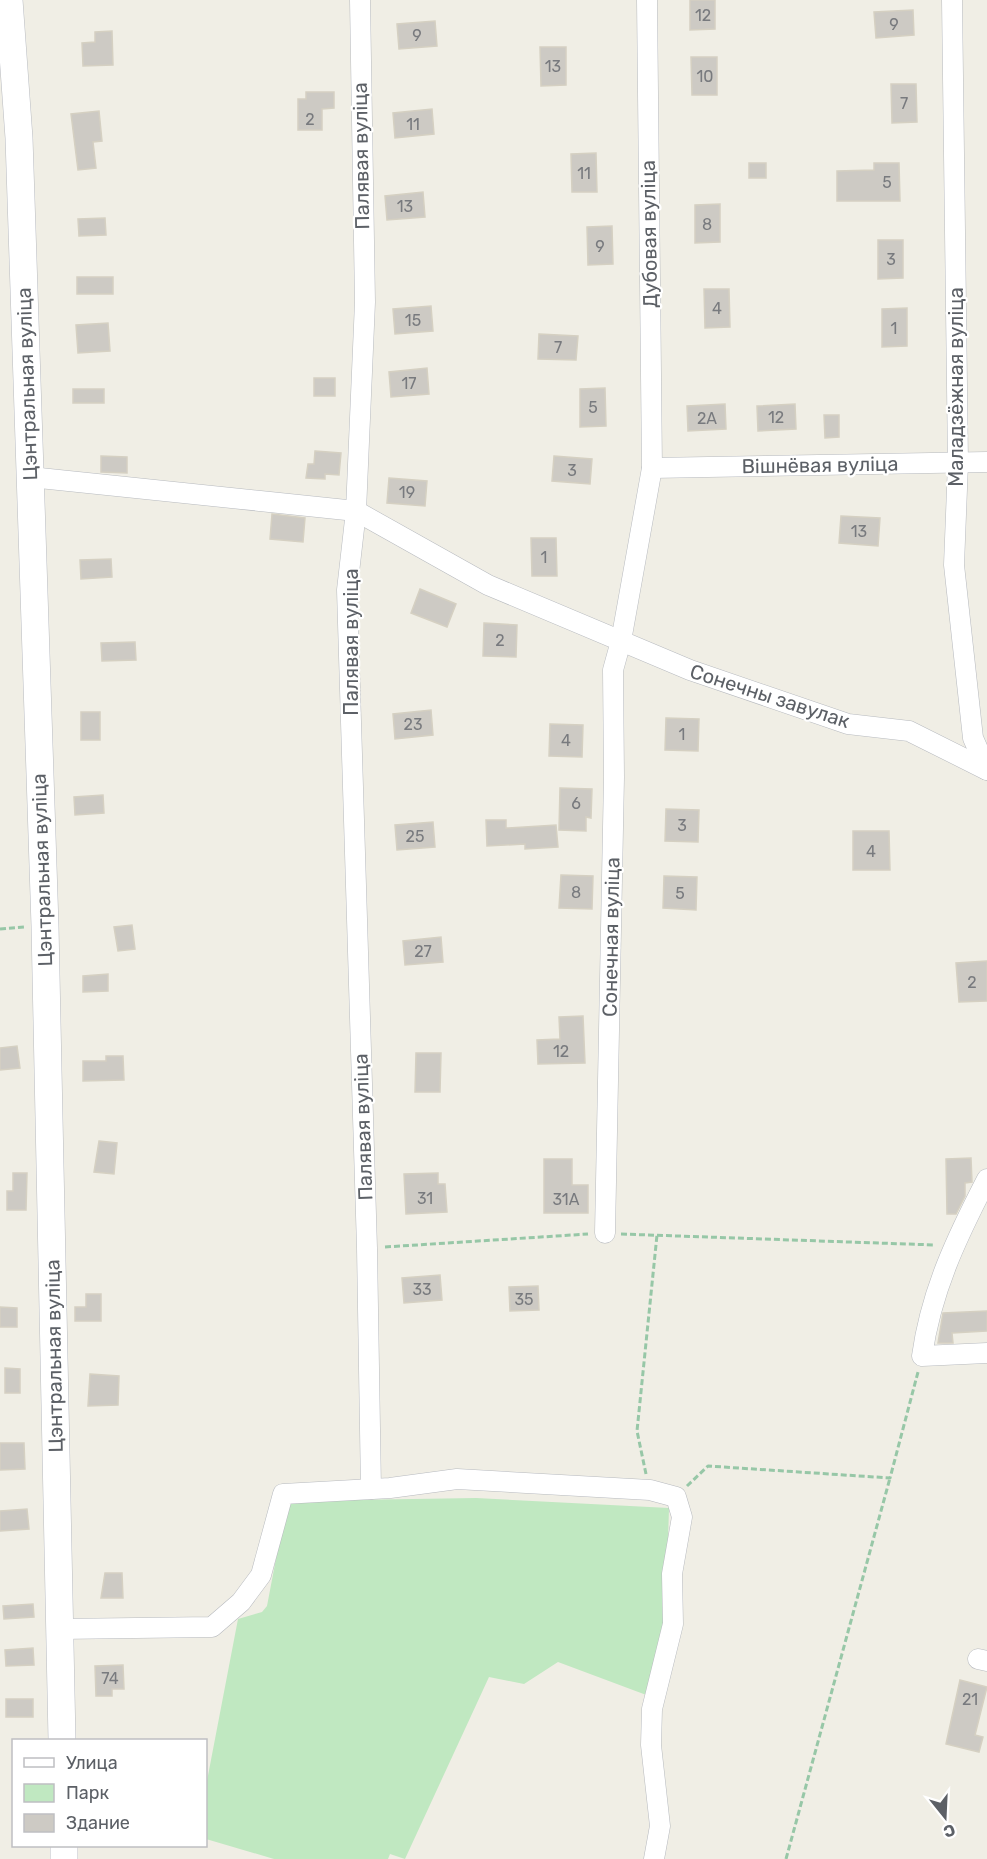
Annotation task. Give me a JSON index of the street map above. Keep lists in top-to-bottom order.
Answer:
{
  "streets": {
    "street": [
      "Палявая вуліца",
      "Дубовая вуліца",
      "Цэнтральная вуліца",
      "Маладзёжная вуліца",
      "Вішнёвая вуліца",
      "Сонечны завулак",
      "Сонечная вуліца"
    ]
  },
  "crossings": [
    ["Палявая вуліца", "Сонечны завулак"],
    ["Дубовая вуліца", "Вішнёвая вуліца"],
    ["Маладзёжная вуліца", "Вішнёвая вуліца"],
    ["Маладзёжная вуліца", "Сонечны завулак"],
    ["Сонечны завулак", "Сонечная вуліца"]
  ],
  "house_numbers": [
    "12",
    "9",
    "9",
    "13",
    "10",
    "7",
    "2",
    "11",
    "11",
    "5",
    "13",
    "8",
    "9",
    "3",
    "4",
    "15",
    "1",
    "7",
    "17",
    "5",
    "12",
    "2А",
    "3",
    "19",
    "13",
    "1",
    "2",
    "23",
    "1",
    "4",
    "6",
    "3",
    "25",
    "4",
    "8",
    "5",
    "27",
    "2",
    "12",
    "31",
    "31А",
    "33",
    "35",
    "74",
    "21"
  ],
  "legend": ["Улица", "Парк", "Здание"],
  "north": "bottom"
}
